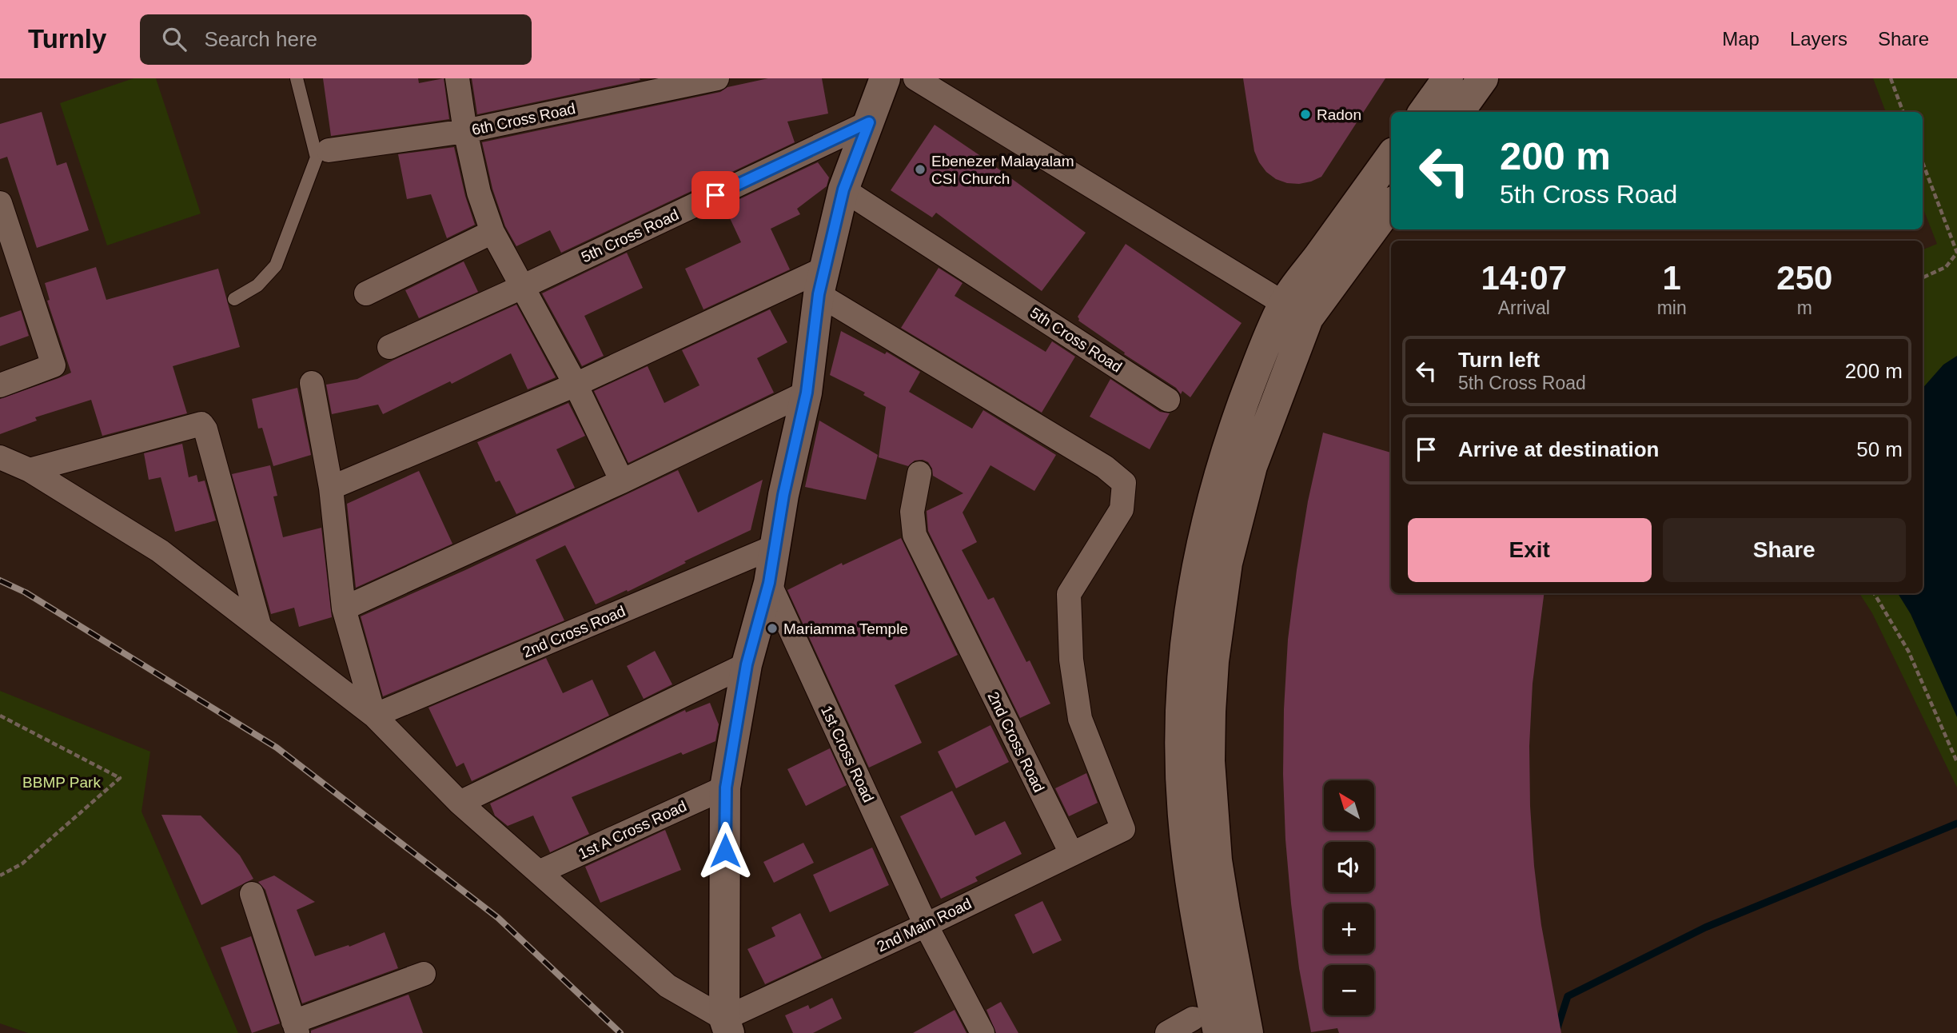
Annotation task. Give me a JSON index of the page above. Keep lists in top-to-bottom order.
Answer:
{
  "streets": {
    "street": [
      "6th Cross Road",
      "5th Cross Road",
      "2nd Cross Road",
      "1st Cross Road",
      "1st A Cross Road",
      "2nd Main Road"
    ]
  },
  "crossings": [
    ["2nd Cross Road", "2nd Main Road"],
    ["1st Cross Road", "2nd Main Road"]
  ],
  "parks": ["BBMP Park"],
  "places": ["Radon", "Ebenezer Malayalam CSI Church", "Mariamma Temple"],
  "north": "top left",
  "page": {
    "header": "Turnly",
    "search": "Search here",
    "nav": ["Map", "Layers", "Share"],
    "turn": ["200 m", "5th Cross Road"],
    "eta": [
      "14:07",
      "Arrival",
      "1",
      "min",
      "250",
      "m"
    ],
    "list": [
      {
        "name": "Turn left",
        "note": "5th Cross Road",
        "value": "200 m"
      },
      {
        "name": "Arrive at destination",
        "value": "50 m"
      }
    ],
    "buttons": ["Exit", "Share"],
    "map_buttons": ["+", "−"]
  }
}
